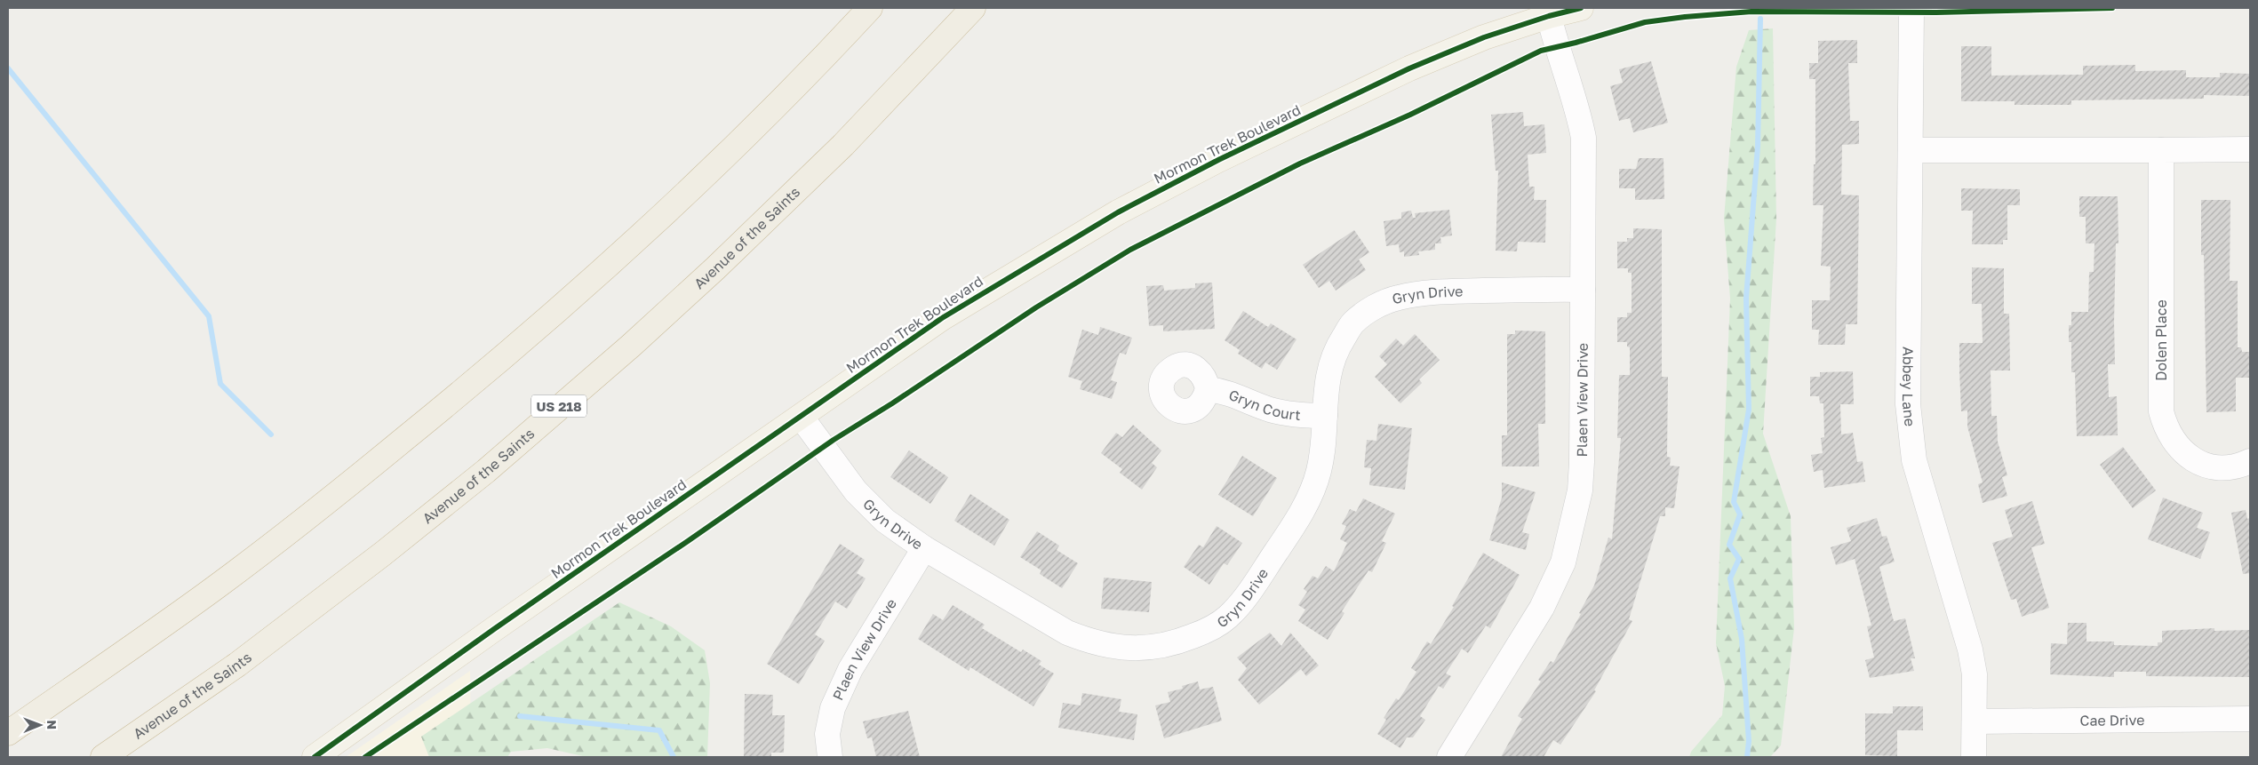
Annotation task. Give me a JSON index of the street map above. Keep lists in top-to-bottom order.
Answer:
{
  "streets": {
    "highway": ["Avenue of the Saints", "US 218"],
    "main road": ["Mormon Trek Boulevard"],
    "street": [
      "Gryn Drive",
      "Dolen Place",
      "Abbey Lane",
      "Plaen View Drive",
      "Gryn Court",
      "Cae Drive"
    ]
  },
  "crossings": [
    ["Mormon Trek Boulevard", "Gryn Drive"],
    ["Mormon Trek Boulevard", "Plaen View Drive"],
    ["Gryn Drive", "Plaen View Drive"],
    ["Gryn Drive", "Gryn Court"],
    ["Abbey Lane", "Cae Drive"]
  ],
  "north": "right"
}
